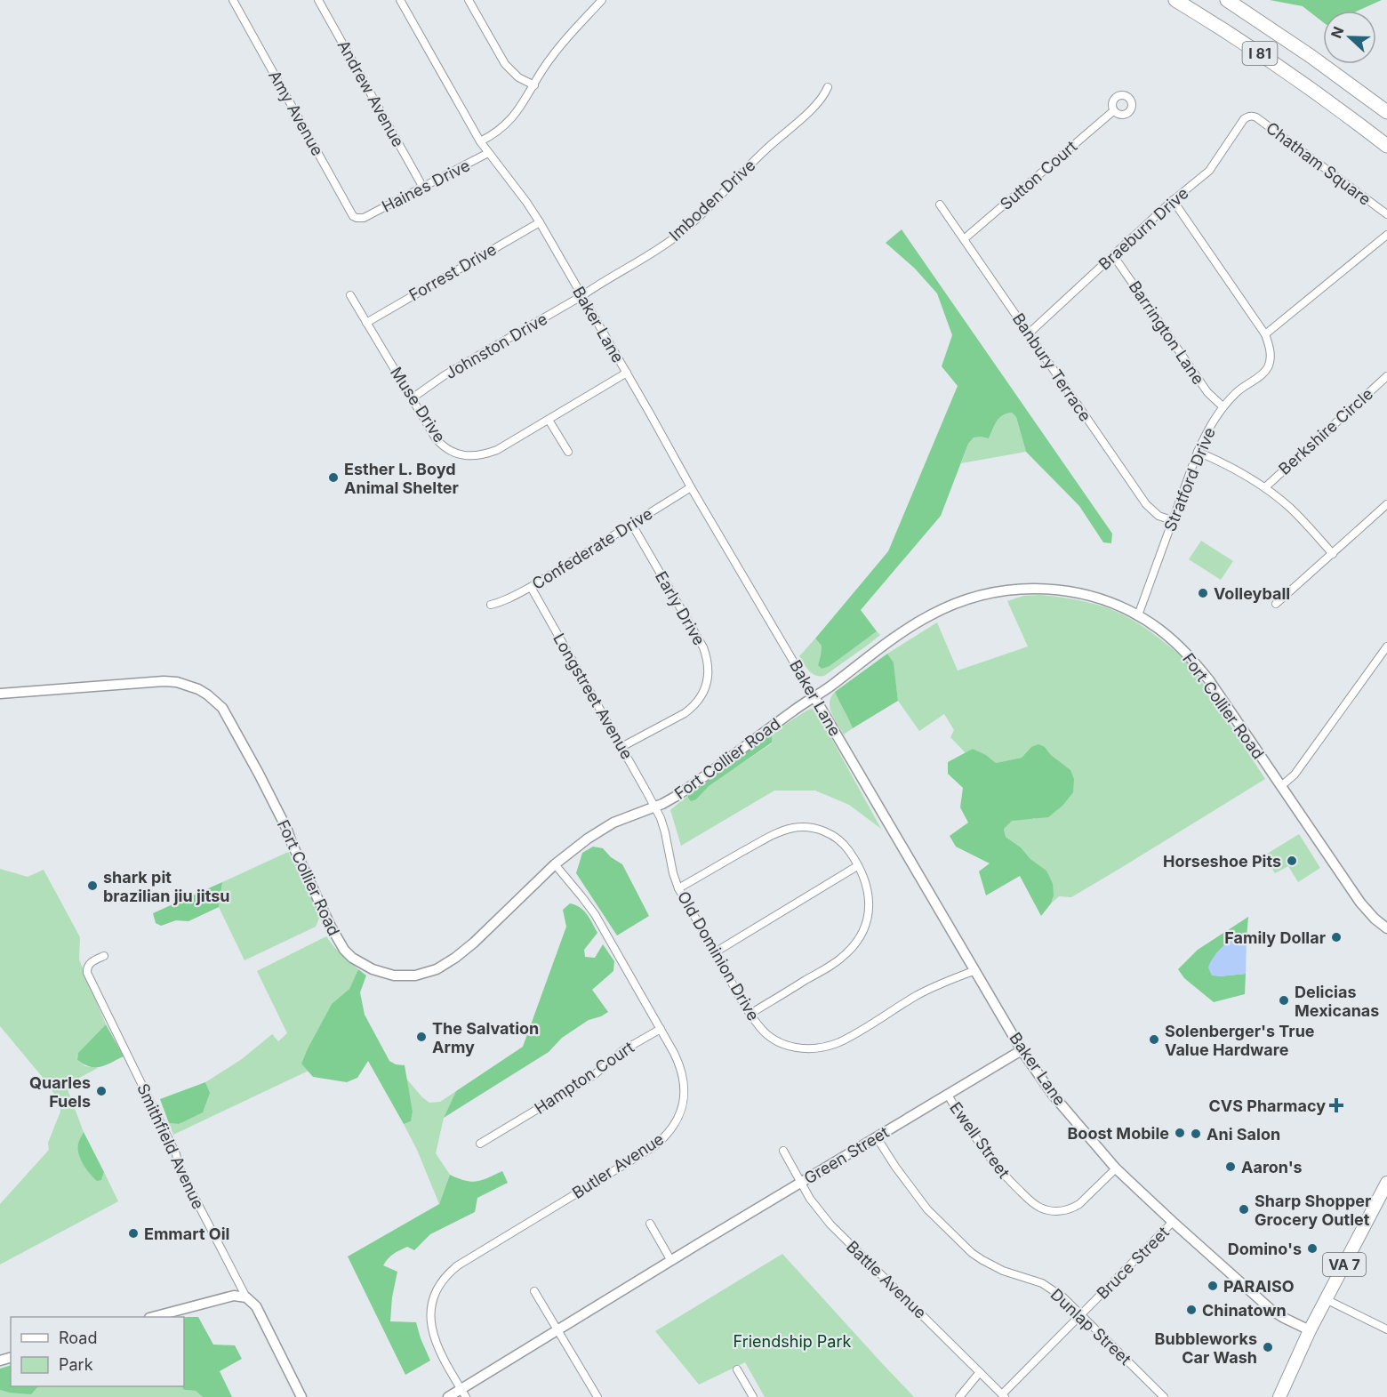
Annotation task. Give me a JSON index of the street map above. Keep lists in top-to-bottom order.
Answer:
{
  "streets": {
    "highway": ["I 81"],
    "main road": ["VA 7"],
    "street": [
      "Andrew Avenue",
      "Amy Avenue",
      "Chatham Square",
      "Sutton Court",
      "Haines Drive",
      "Imboden Drive",
      "Braeburn Drive",
      "Forrest Drive",
      "Baker Lane",
      "Barrington Lane",
      "Johnston Drive",
      "Banbury Terrace",
      "Muse Drive",
      "Berkshire Circle",
      "Stratford Drive",
      "Confederate Drive",
      "Early Drive",
      "Longstreet Avenue",
      "Fort Collier Road",
      "Old Dominion Drive",
      "Hampton Court",
      "Ewell Street",
      "Smithfield Avenue",
      "Green Street",
      "Butler Avenue",
      "Bruce Street",
      "Battle Avenue",
      "Dunlap Street"
    ]
  },
  "crossings": [
    ["Andrew Avenue", "Haines Drive"],
    ["Amy Avenue", "Haines Drive"],
    ["Chatham Square", "Braeburn Drive"],
    ["Sutton Court", "Banbury Terrace"],
    ["Haines Drive", "Baker Lane"],
    ["Imboden Drive", "Baker Lane"],
    ["Imboden Drive", "Johnston Drive"],
    ["Braeburn Drive", "Barrington Lane"],
    ["Braeburn Drive", "Banbury Terrace"],
    ["Braeburn Drive", "Stratford Drive"],
    ["Forrest Drive", "Baker Lane"],
    ["Forrest Drive", "Muse Drive"],
    ["Baker Lane", "Johnston Drive"],
    ["Baker Lane", "Muse Drive"],
    ["Baker Lane", "Confederate Drive"],
    ["Baker Lane", "Fort Collier Road"],
    ["Baker Lane", "Old Dominion Drive"],
    ["Baker Lane", "Ewell Street"],
    ["Baker Lane", "Green Street"],
    ["Baker Lane", "Bruce Street"],
    ["Baker Lane", "VA 7"],
    ["Barrington Lane", "Stratford Drive"],
    ["Johnston Drive", "Muse Drive"],
    ["Banbury Terrace", "Stratford Drive"],
    ["Stratford Drive", "Fort Collier Road"],
    ["Confederate Drive", "Early Drive"],
    ["Confederate Drive", "Longstreet Avenue"],
    ["Early Drive", "Longstreet Avenue"],
    ["Longstreet Avenue", "Fort Collier Road"],
    ["Longstreet Avenue", "Old Dominion Drive"],
    ["Fort Collier Road", "Old Dominion Drive"],
    ["Fort Collier Road", "Butler Avenue"],
    ["Hampton Court", "Butler Avenue"],
    ["Ewell Street", "Green Street"],
    ["Green Street", "Butler Avenue"],
    ["Green Street", "Battle Avenue"],
    ["Green Street", "Dunlap Street"],
    ["Bruce Street", "Battle Avenue"],
    ["Bruce Street", "Dunlap Street"]
  ],
  "parks": ["Friendship Park"],
  "places": {
    "other": [
      "Esther L. Boyd Animal Shelter",
      "Volleyball",
      "Horseshoe Pits",
      "shark pit brazilian jiu jitsu",
      "Family Dollar",
      "Delicias Mexicanas",
      "The Salvation Army",
      "Solenberger's True Value Hardware",
      "Quarles Fuels",
      "Boost Mobile",
      "Ani Salon",
      "Aaron's",
      "Sharp Shopper Grocery Outlet",
      "Emmart Oil",
      "Domino's",
      "PARAISO",
      "Chinatown",
      "Bubbleworks Car Wash"
    ],
    "health": ["CVS Pharmacy"]
  },
  "legend": ["Road", "Park"],
  "north": "left"
}
